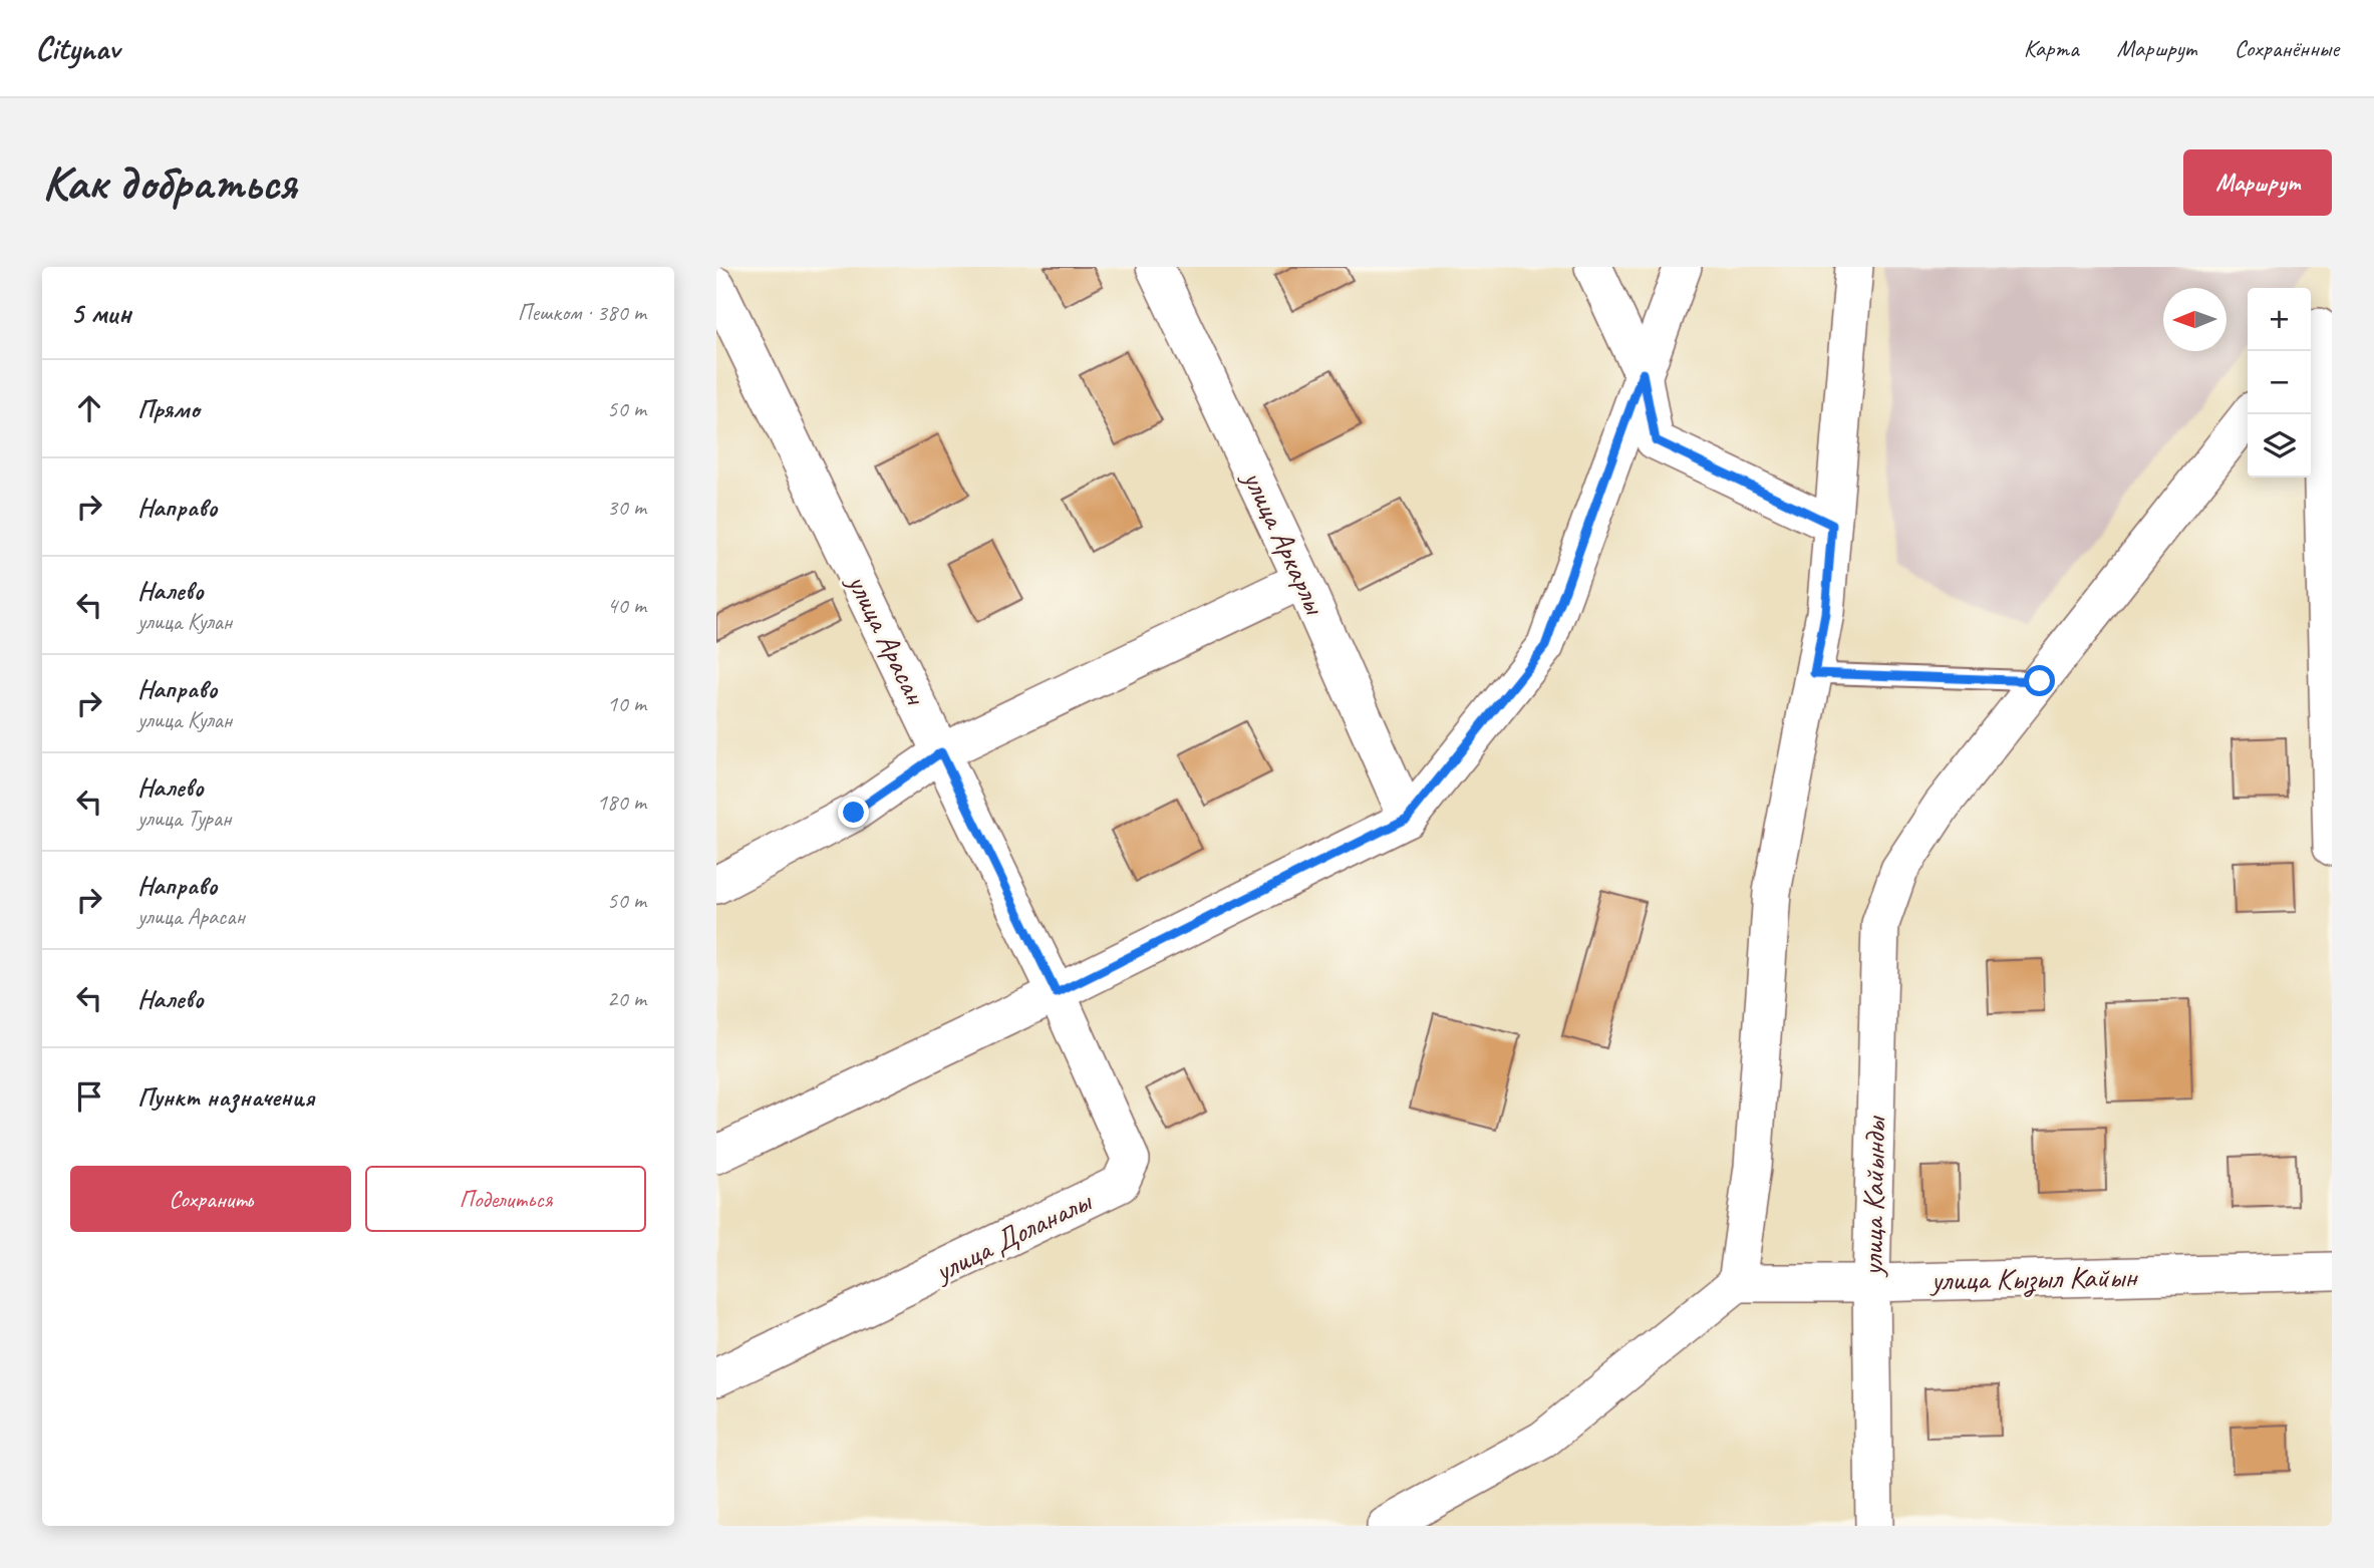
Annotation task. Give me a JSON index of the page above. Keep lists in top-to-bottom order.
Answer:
{
  "streets": {
    "street": [
      "улица Аркарлы",
      "улица Арасан",
      "улица Кайынды",
      "улица Доланалы",
      "улица Кызыл Кайын"
    ]
  },
  "crossings": [
    ["улица Арасан", "улица Доланалы"],
    ["улица Кайынды", "улица Кызыл Кайын"]
  ],
  "north": "left",
  "page": {
    "header": "Citynav",
    "nav": ["Карта", "Маршрут", "Сохранённые"],
    "buttons": [
      "Маршрут",
      ["Сохранить", "Поделиться"]
    ],
    "title": "Как добраться",
    "heading": ["5 мин", "Пешком · 380 m"],
    "map_buttons": ["+", "−"],
    "list": [
      ["Прямо", "50 m"],
      ["Направо", "30 m"],
      ["Налево", "улица Кулан", "40 m"],
      ["Направо", "улица Кулан", "10 m"],
      ["Налево", "улица Туран", "180 m"],
      ["Направо", "улица Арасан", "50 m"],
      ["Налево", "20 m"],
      "Пункт назначения"
    ]
  }
}
